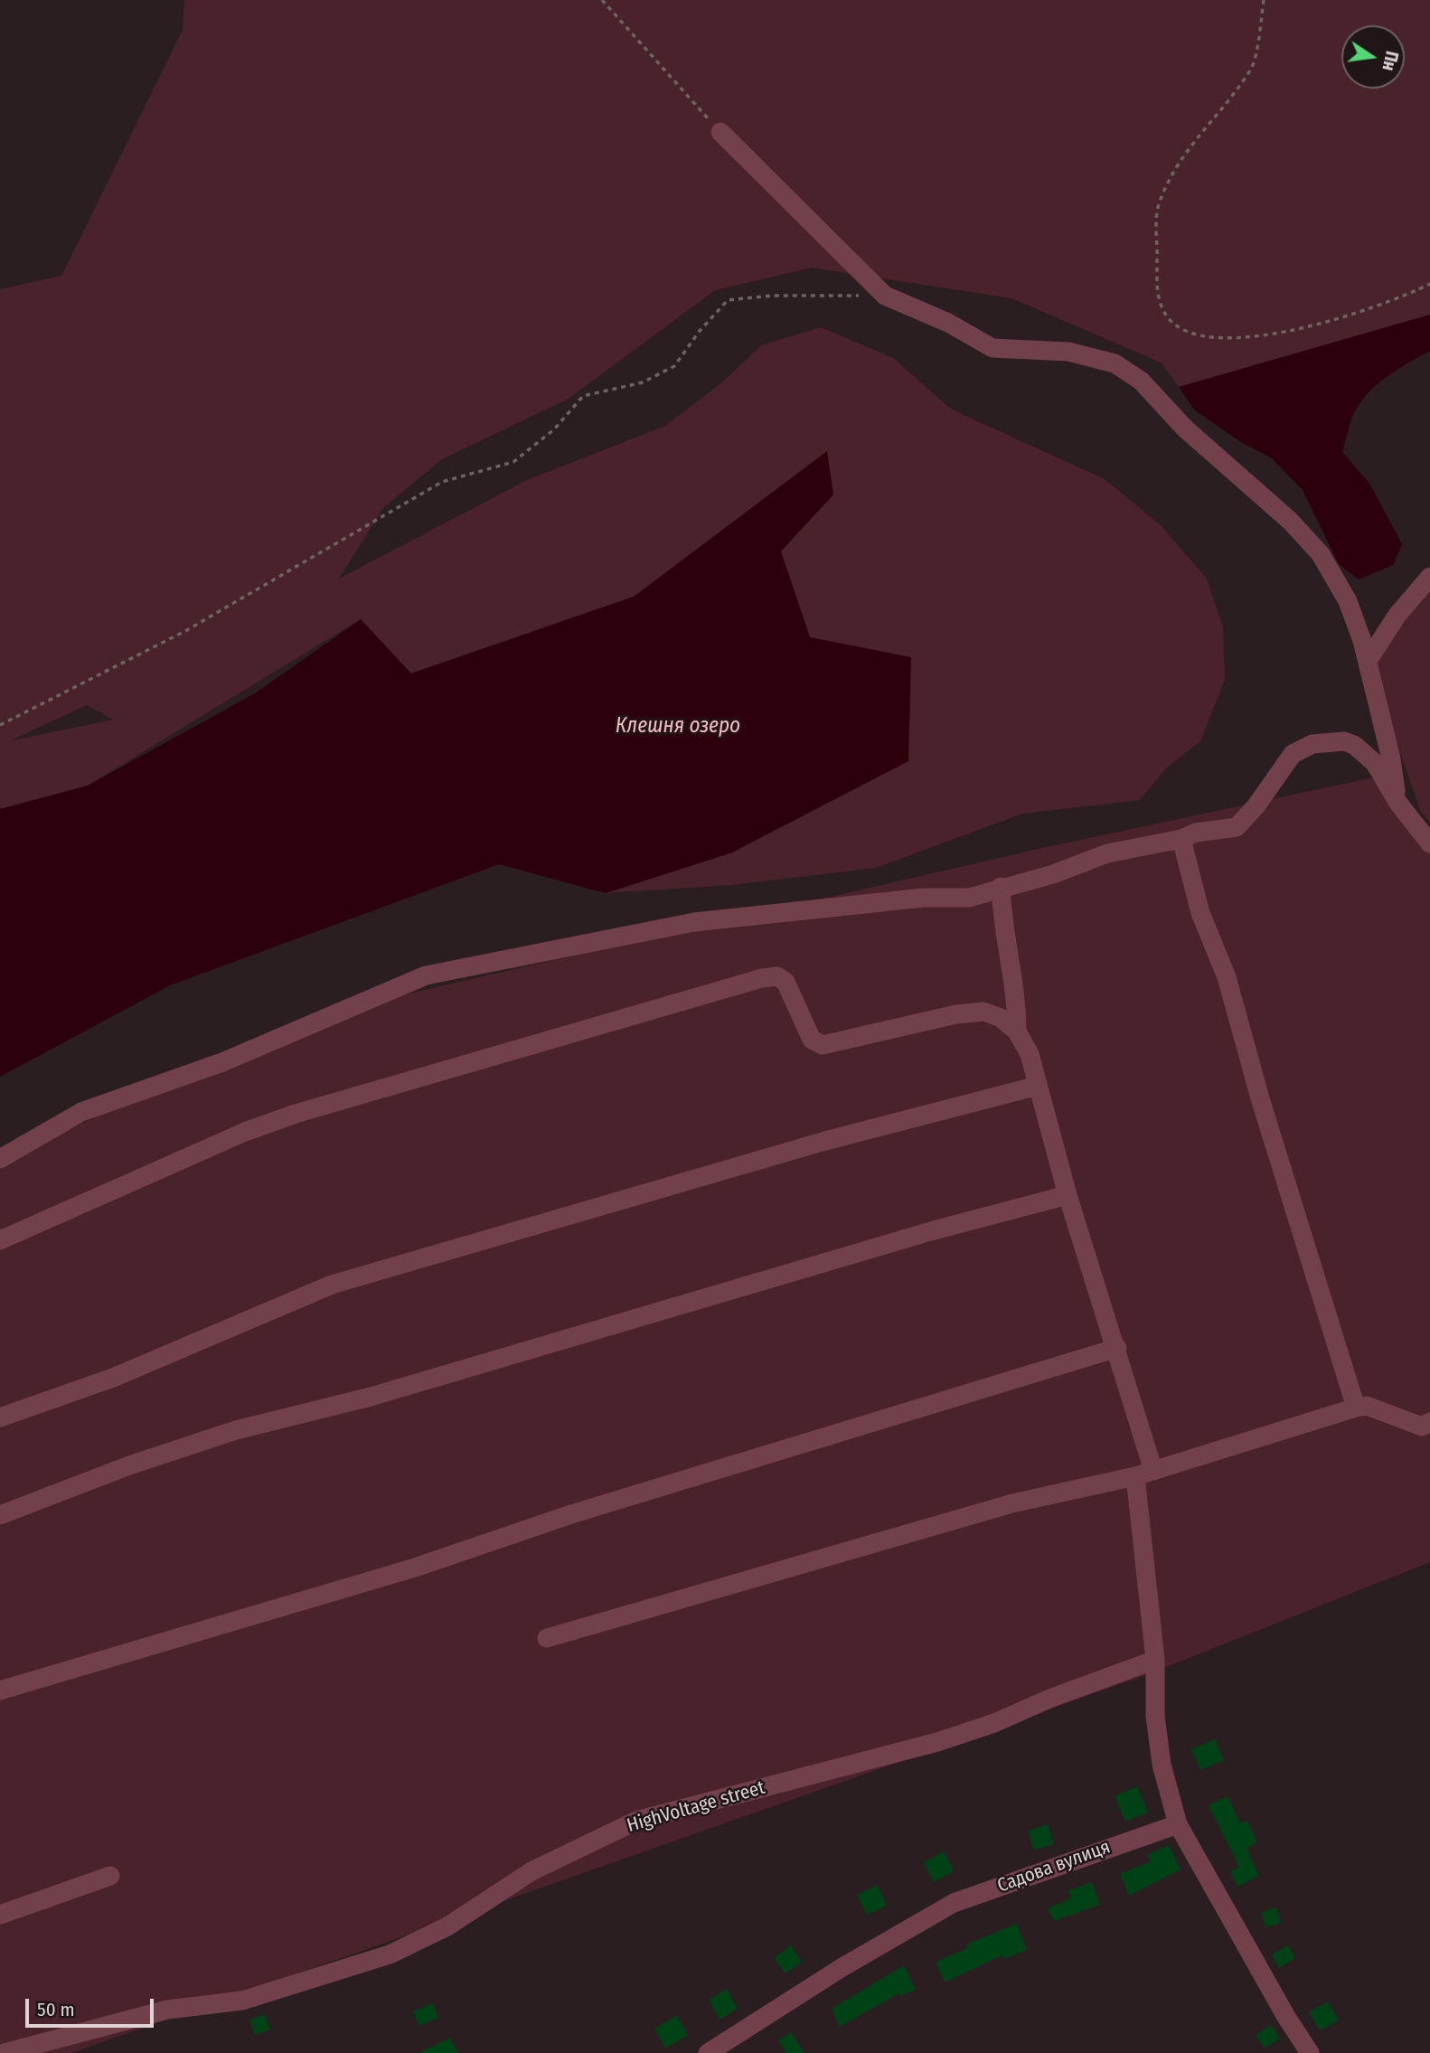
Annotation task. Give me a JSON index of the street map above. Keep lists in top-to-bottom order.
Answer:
{
  "streets": {
    "street": ["HighVoltage street", "Садова вулиця"]
  },
  "water": ["Клешня озеро"],
  "scale_bar": "50 m",
  "north": "right"
}
